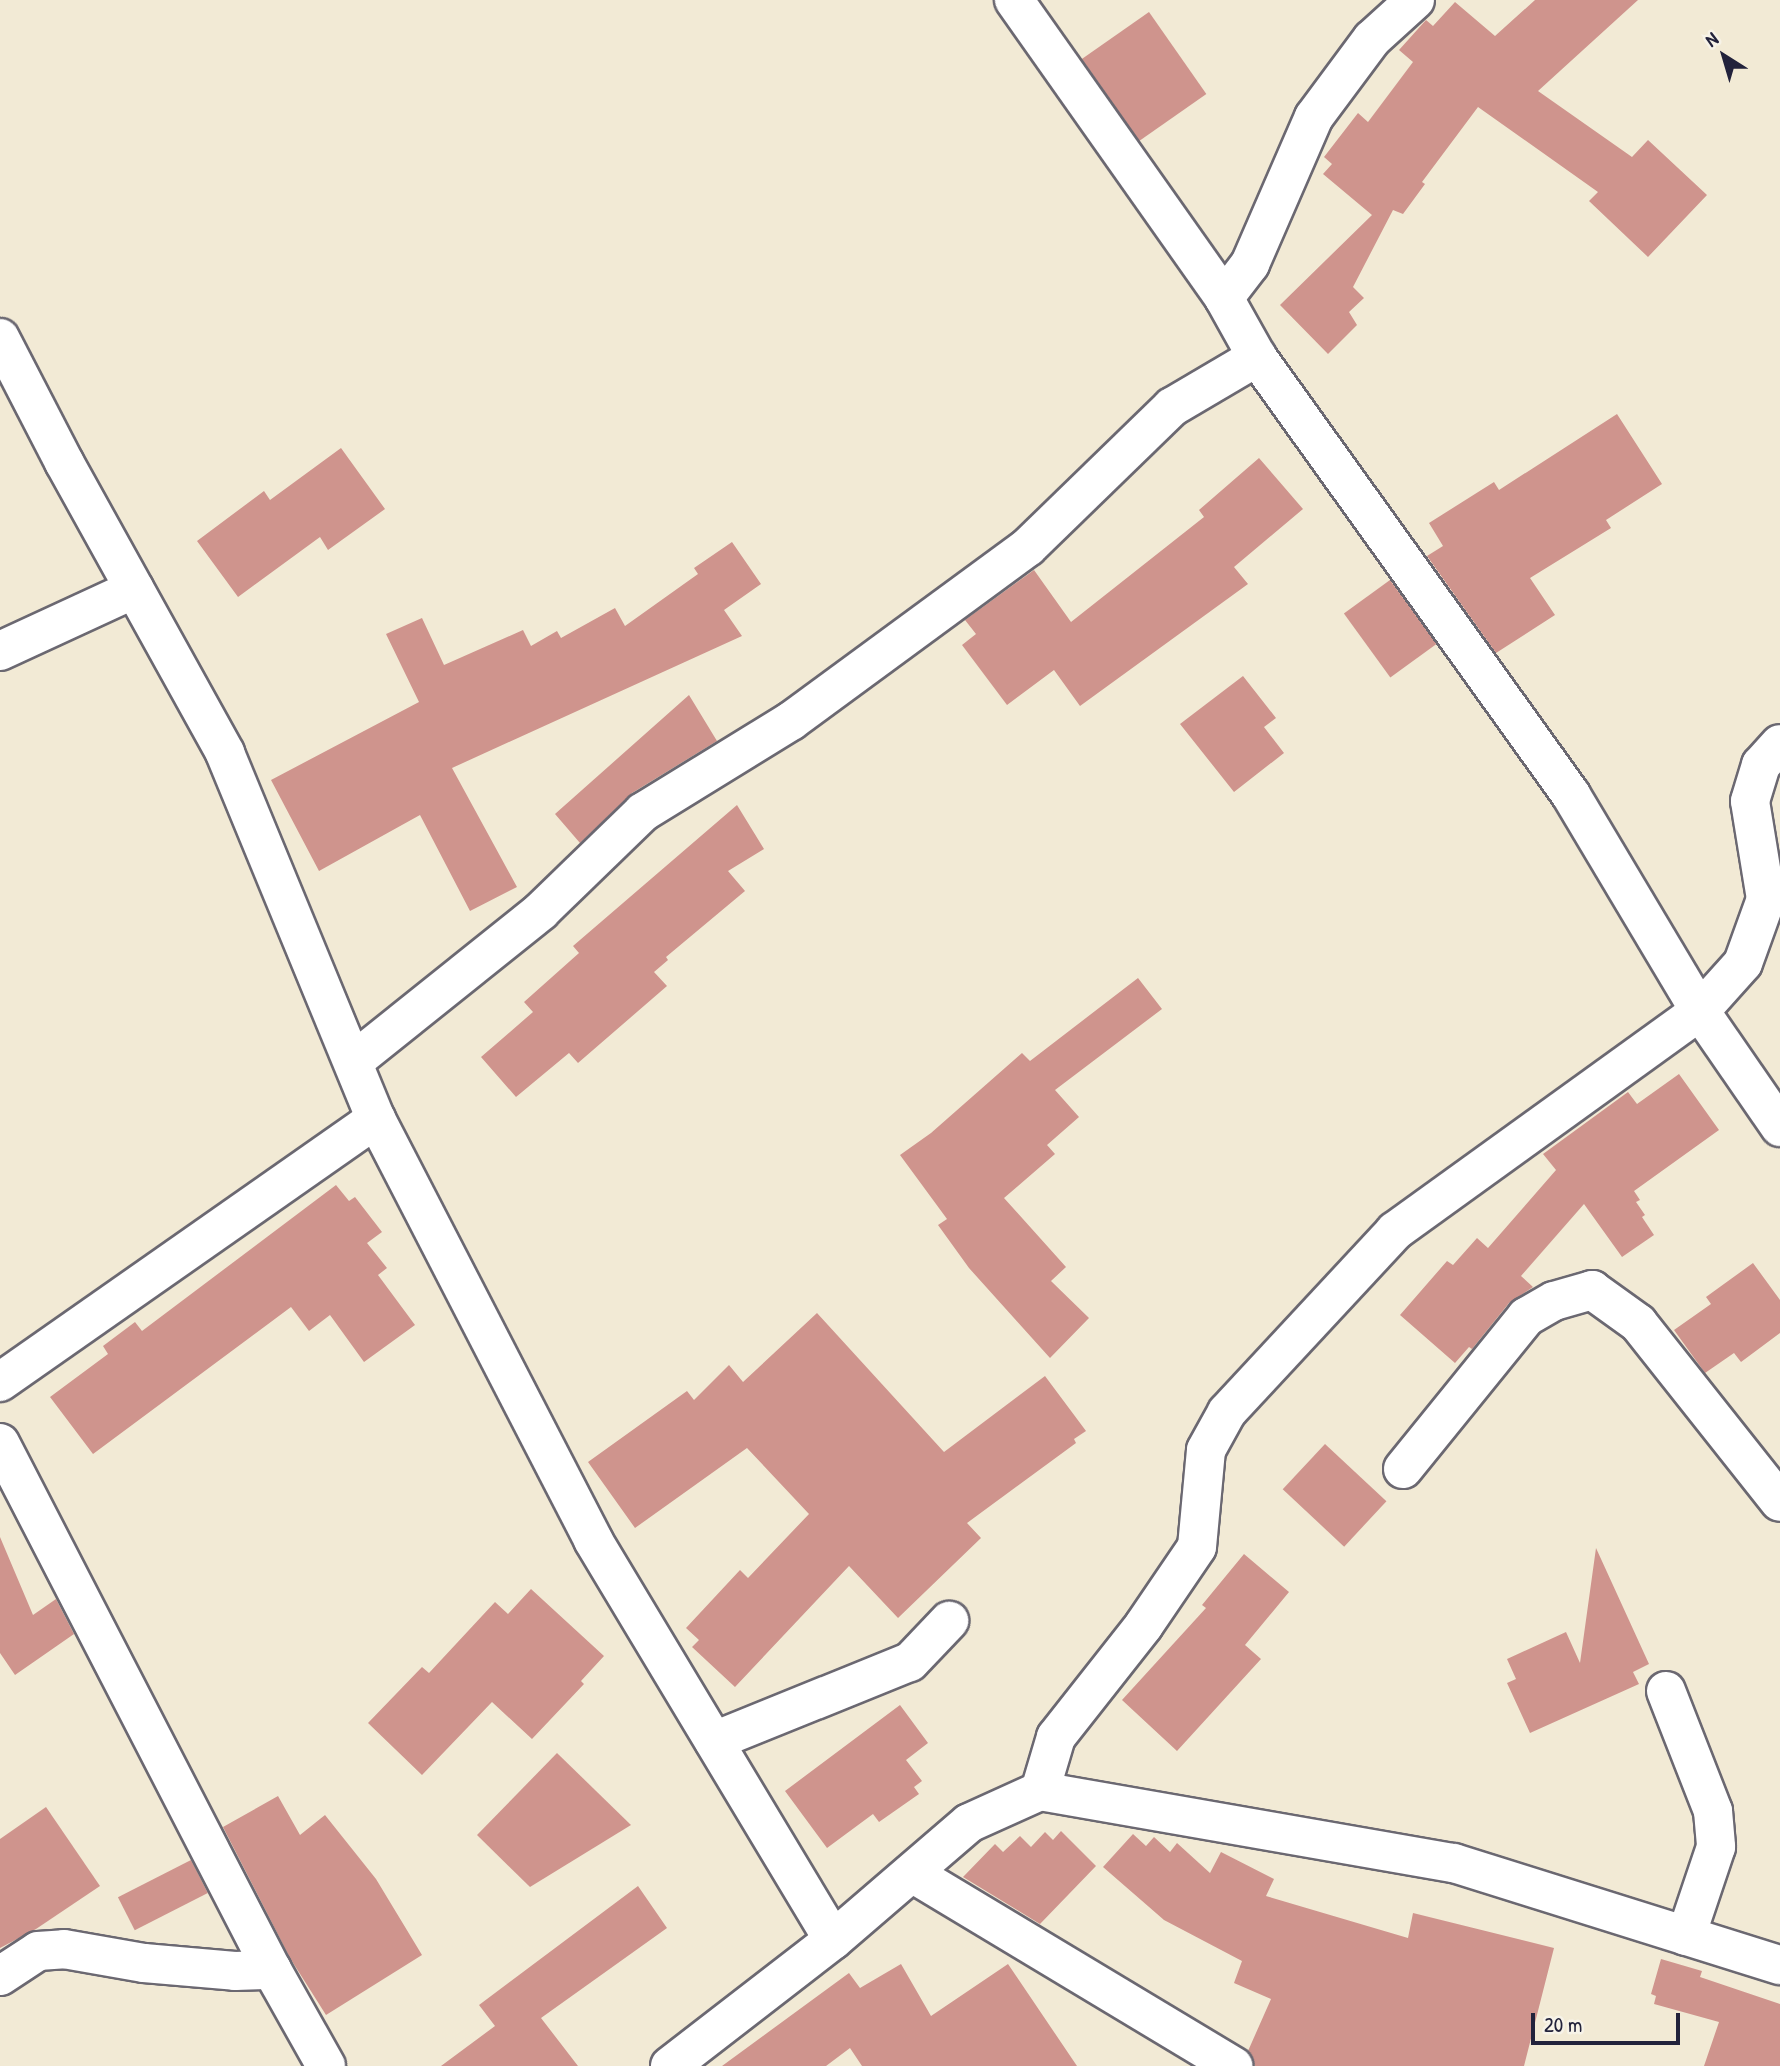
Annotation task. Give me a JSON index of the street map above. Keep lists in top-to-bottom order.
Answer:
{
  "scale_bar": "20 m",
  "north": "top left"
}
